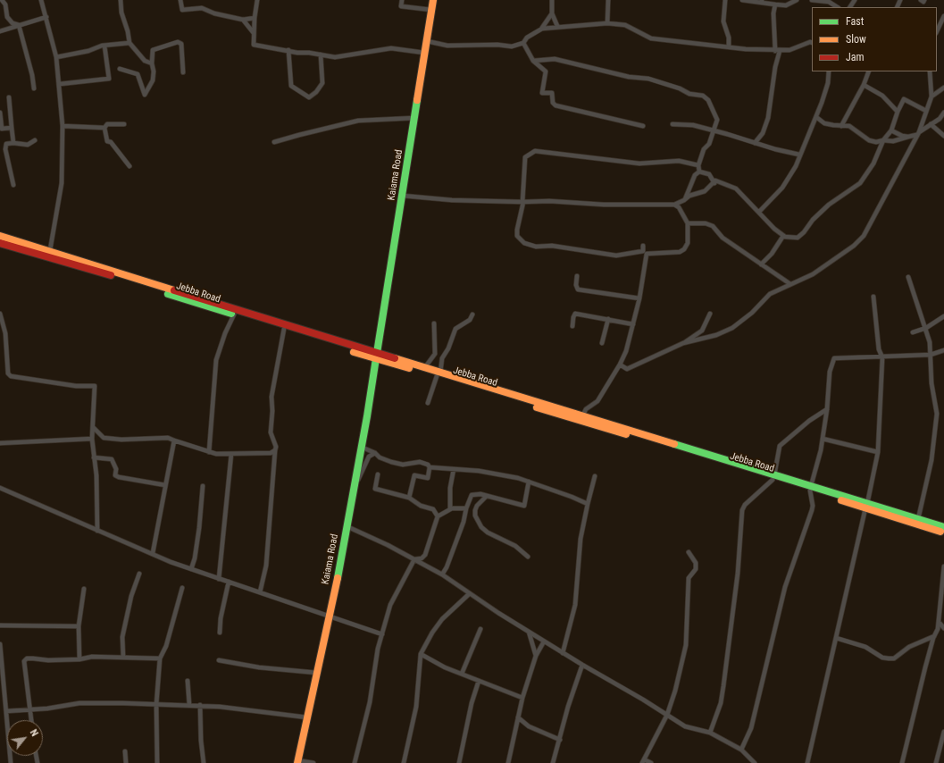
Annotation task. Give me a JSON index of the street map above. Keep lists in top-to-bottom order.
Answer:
{
  "streets": {
    "highway": ["Kaiama Road", "Jebba Road"]
  },
  "crossings": [
    ["Kaiama Road", "Jebba Road"]
  ],
  "legend": ["Fast", "Slow", "Jam"],
  "north": "top right"
}
